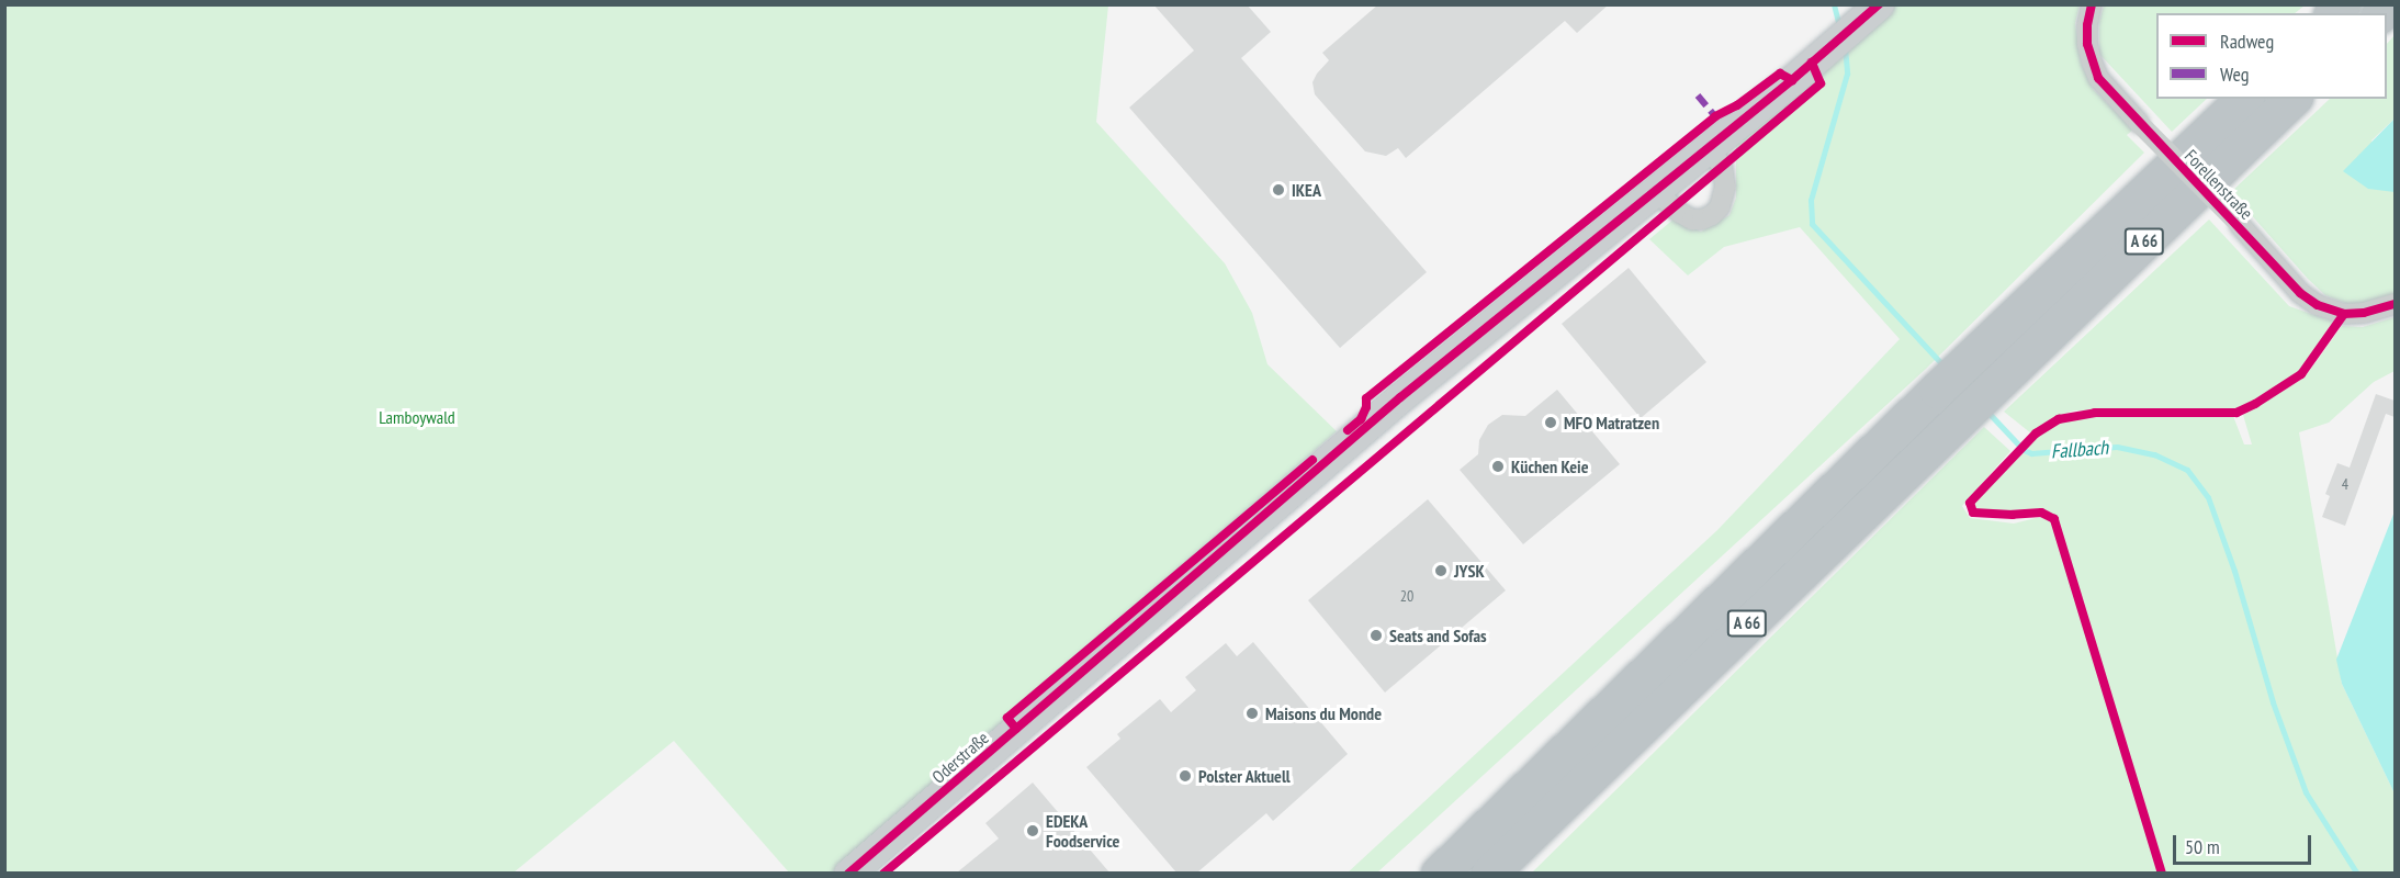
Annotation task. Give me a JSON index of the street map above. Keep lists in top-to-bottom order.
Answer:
{
  "streets": {
    "highway": ["A 66"],
    "street": ["Forellenstraße", "Oderstraße"]
  },
  "water": ["Fallbach"],
  "parks": ["Lamboywald"],
  "places": [
    "IKEA",
    "MFO Matratzen",
    "Küchen Keie",
    "JYSK",
    "Seats and Sofas",
    "Maisons du Monde",
    "Polster Aktuell",
    "EDEKA Foodservice"
  ],
  "house_numbers": ["4", "20"],
  "legend": ["Radweg", "Weg"],
  "scale_bar": "50 m"
}
